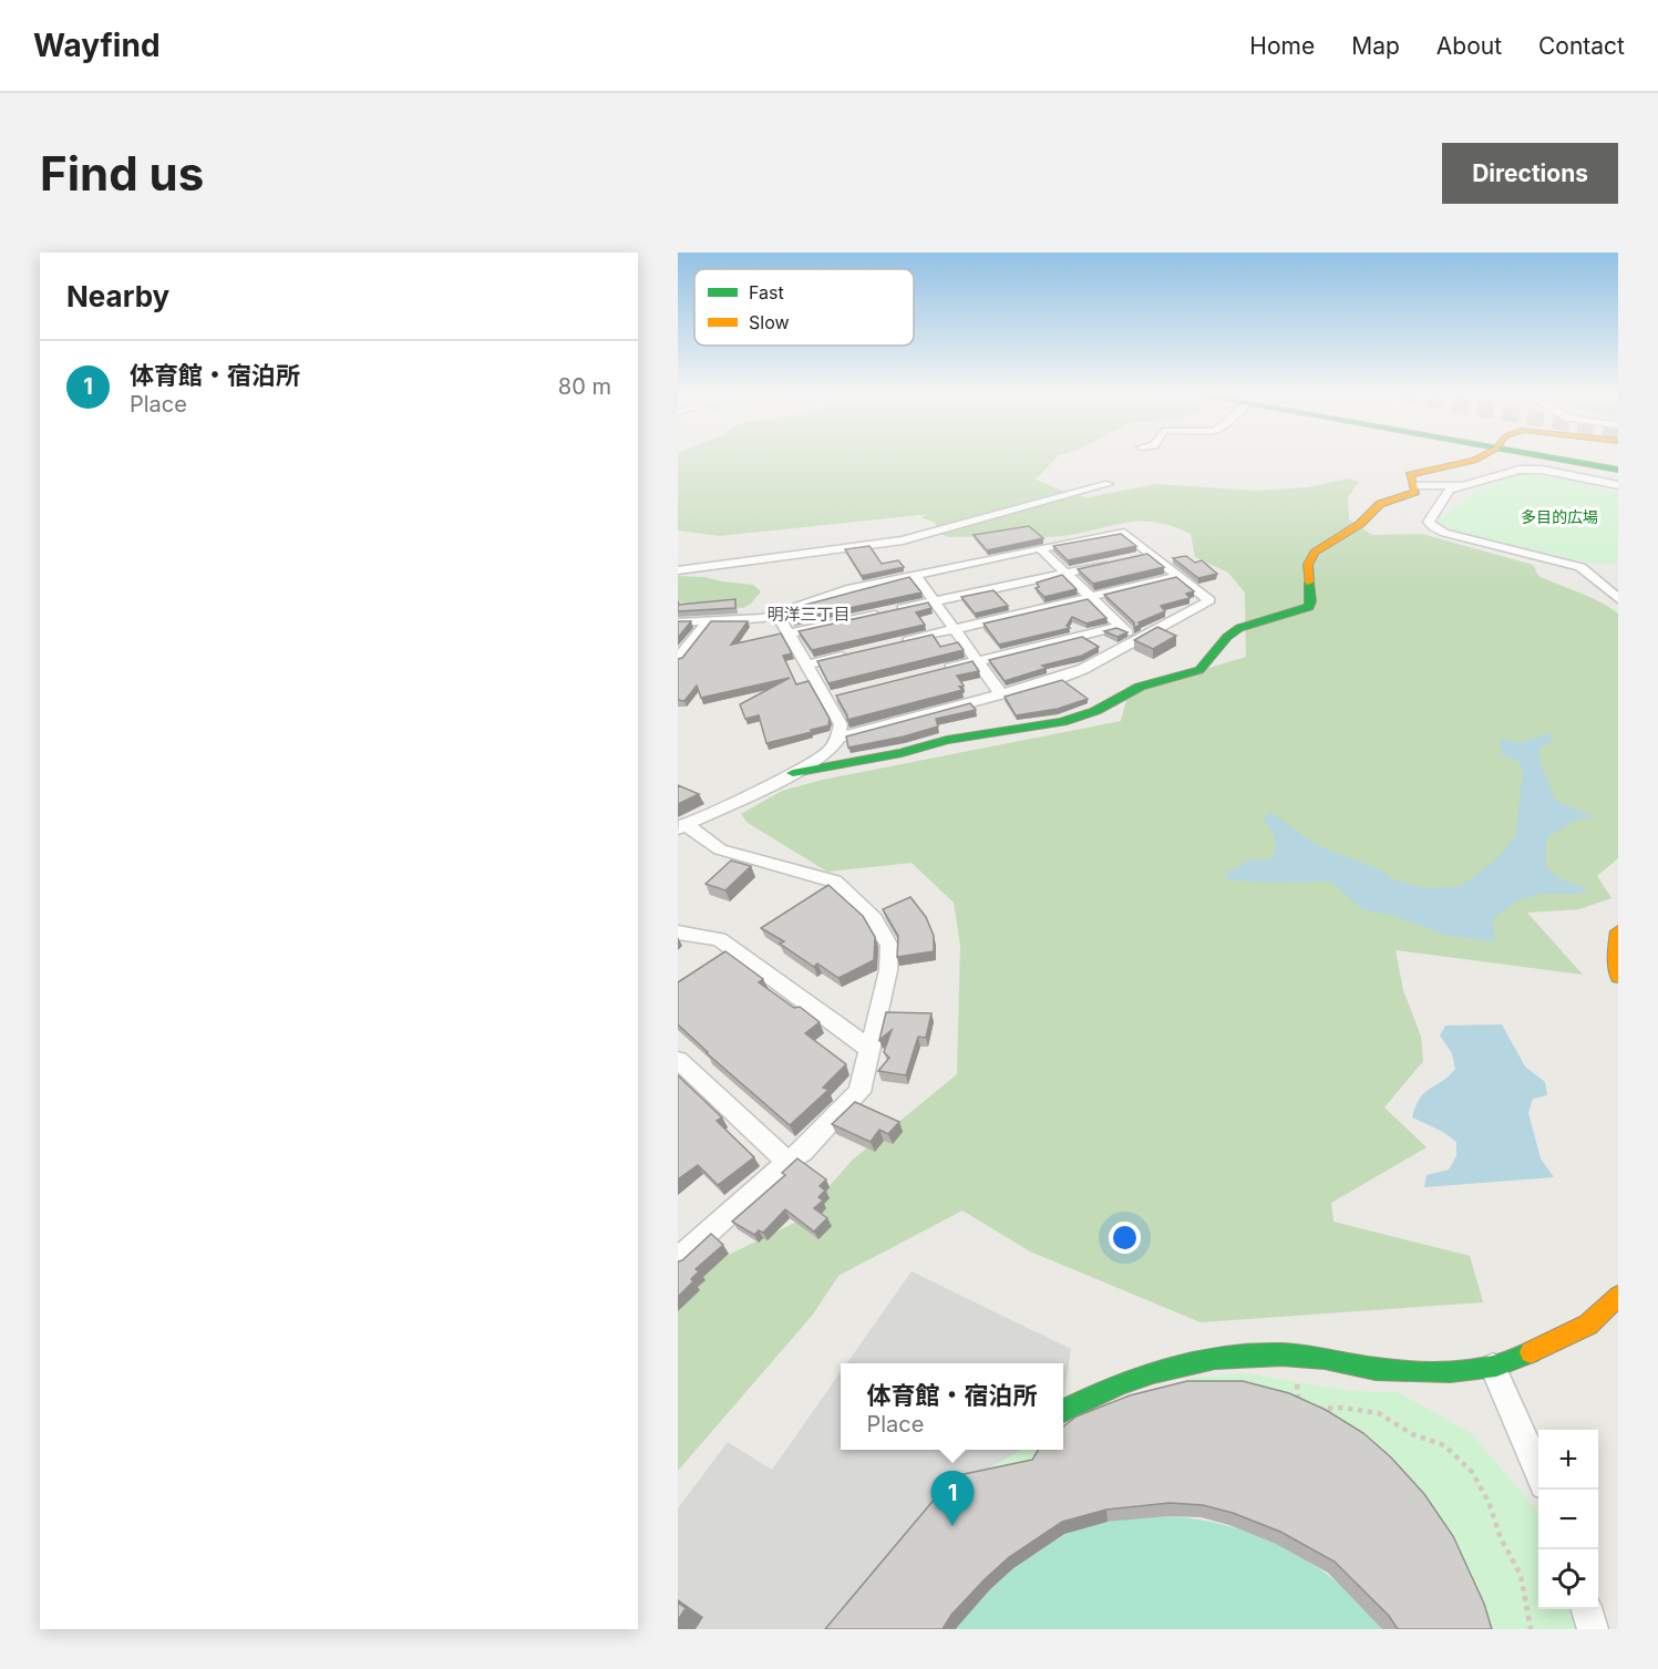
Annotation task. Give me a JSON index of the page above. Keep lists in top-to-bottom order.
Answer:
{
  "districts": ["明洋三丁目"],
  "parks": ["多目的広場"],
  "legend": ["Fast", "Slow"],
  "page": {
    "header": "Wayfind",
    "nav": [
      "Home",
      "Map",
      "About",
      "Contact"
    ],
    "buttons": "Directions",
    "title": "Find us",
    "heading": "Nearby",
    "list": [
      {
        "mark": "1",
        "name": "体育館・宿泊所",
        "note": "Place",
        "value": "80 m"
      }
    ],
    "popup": ["体育館・宿泊所", "Place"],
    "map_buttons": ["+", "−"],
    "pins": "1"
  }
}
